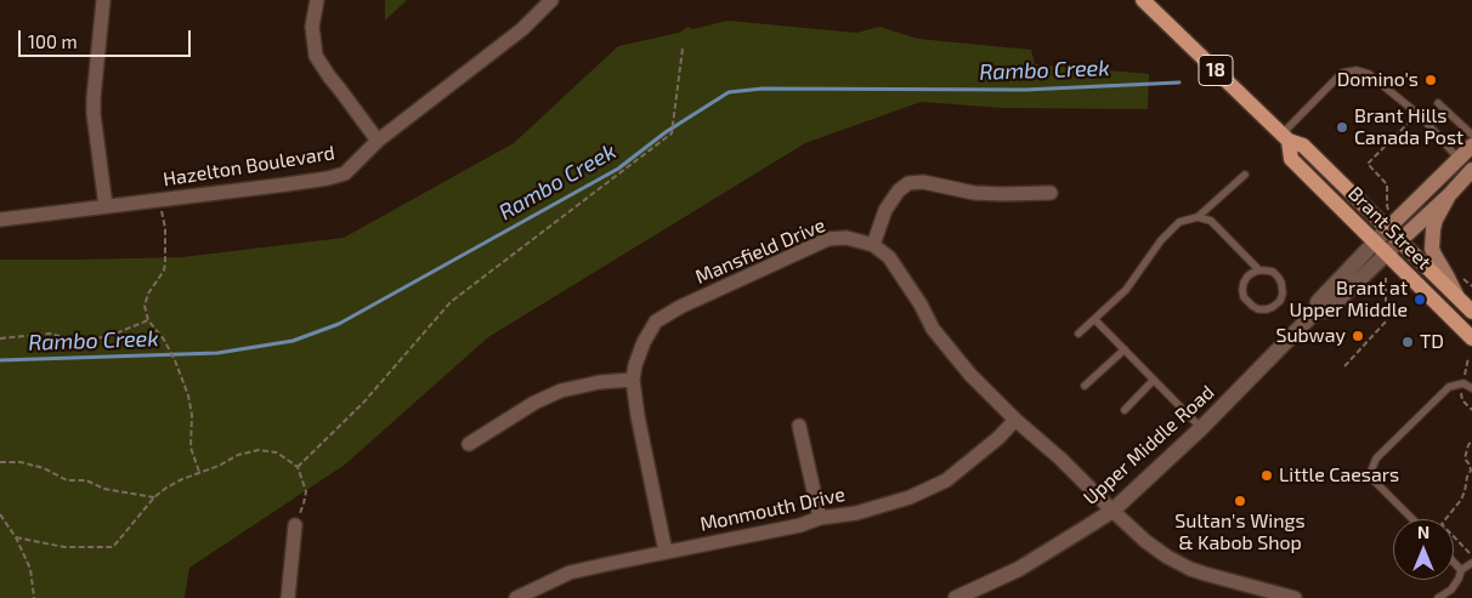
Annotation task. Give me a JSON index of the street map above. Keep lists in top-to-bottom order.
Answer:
{
  "streets": {
    "main road": ["18", "Brant Street", "Upper Middle Road"],
    "street": ["Hazelton Boulevard", "Mansfield Drive", "Monmouth Drive"]
  },
  "crossings": [
    ["Brant Street", "Upper Middle Road"],
    ["Mansfield Drive", "Monmouth Drive"]
  ],
  "water": ["Rambo Creek"],
  "places": [
    "Domino's",
    "Brant Hills Canada Post",
    "Brant at Upper Middle",
    "Subway",
    "TD",
    "Little Caesars",
    "Sultan's Wings & Kabob Shop"
  ],
  "scale_bar": "100 m",
  "north": "top"
}
